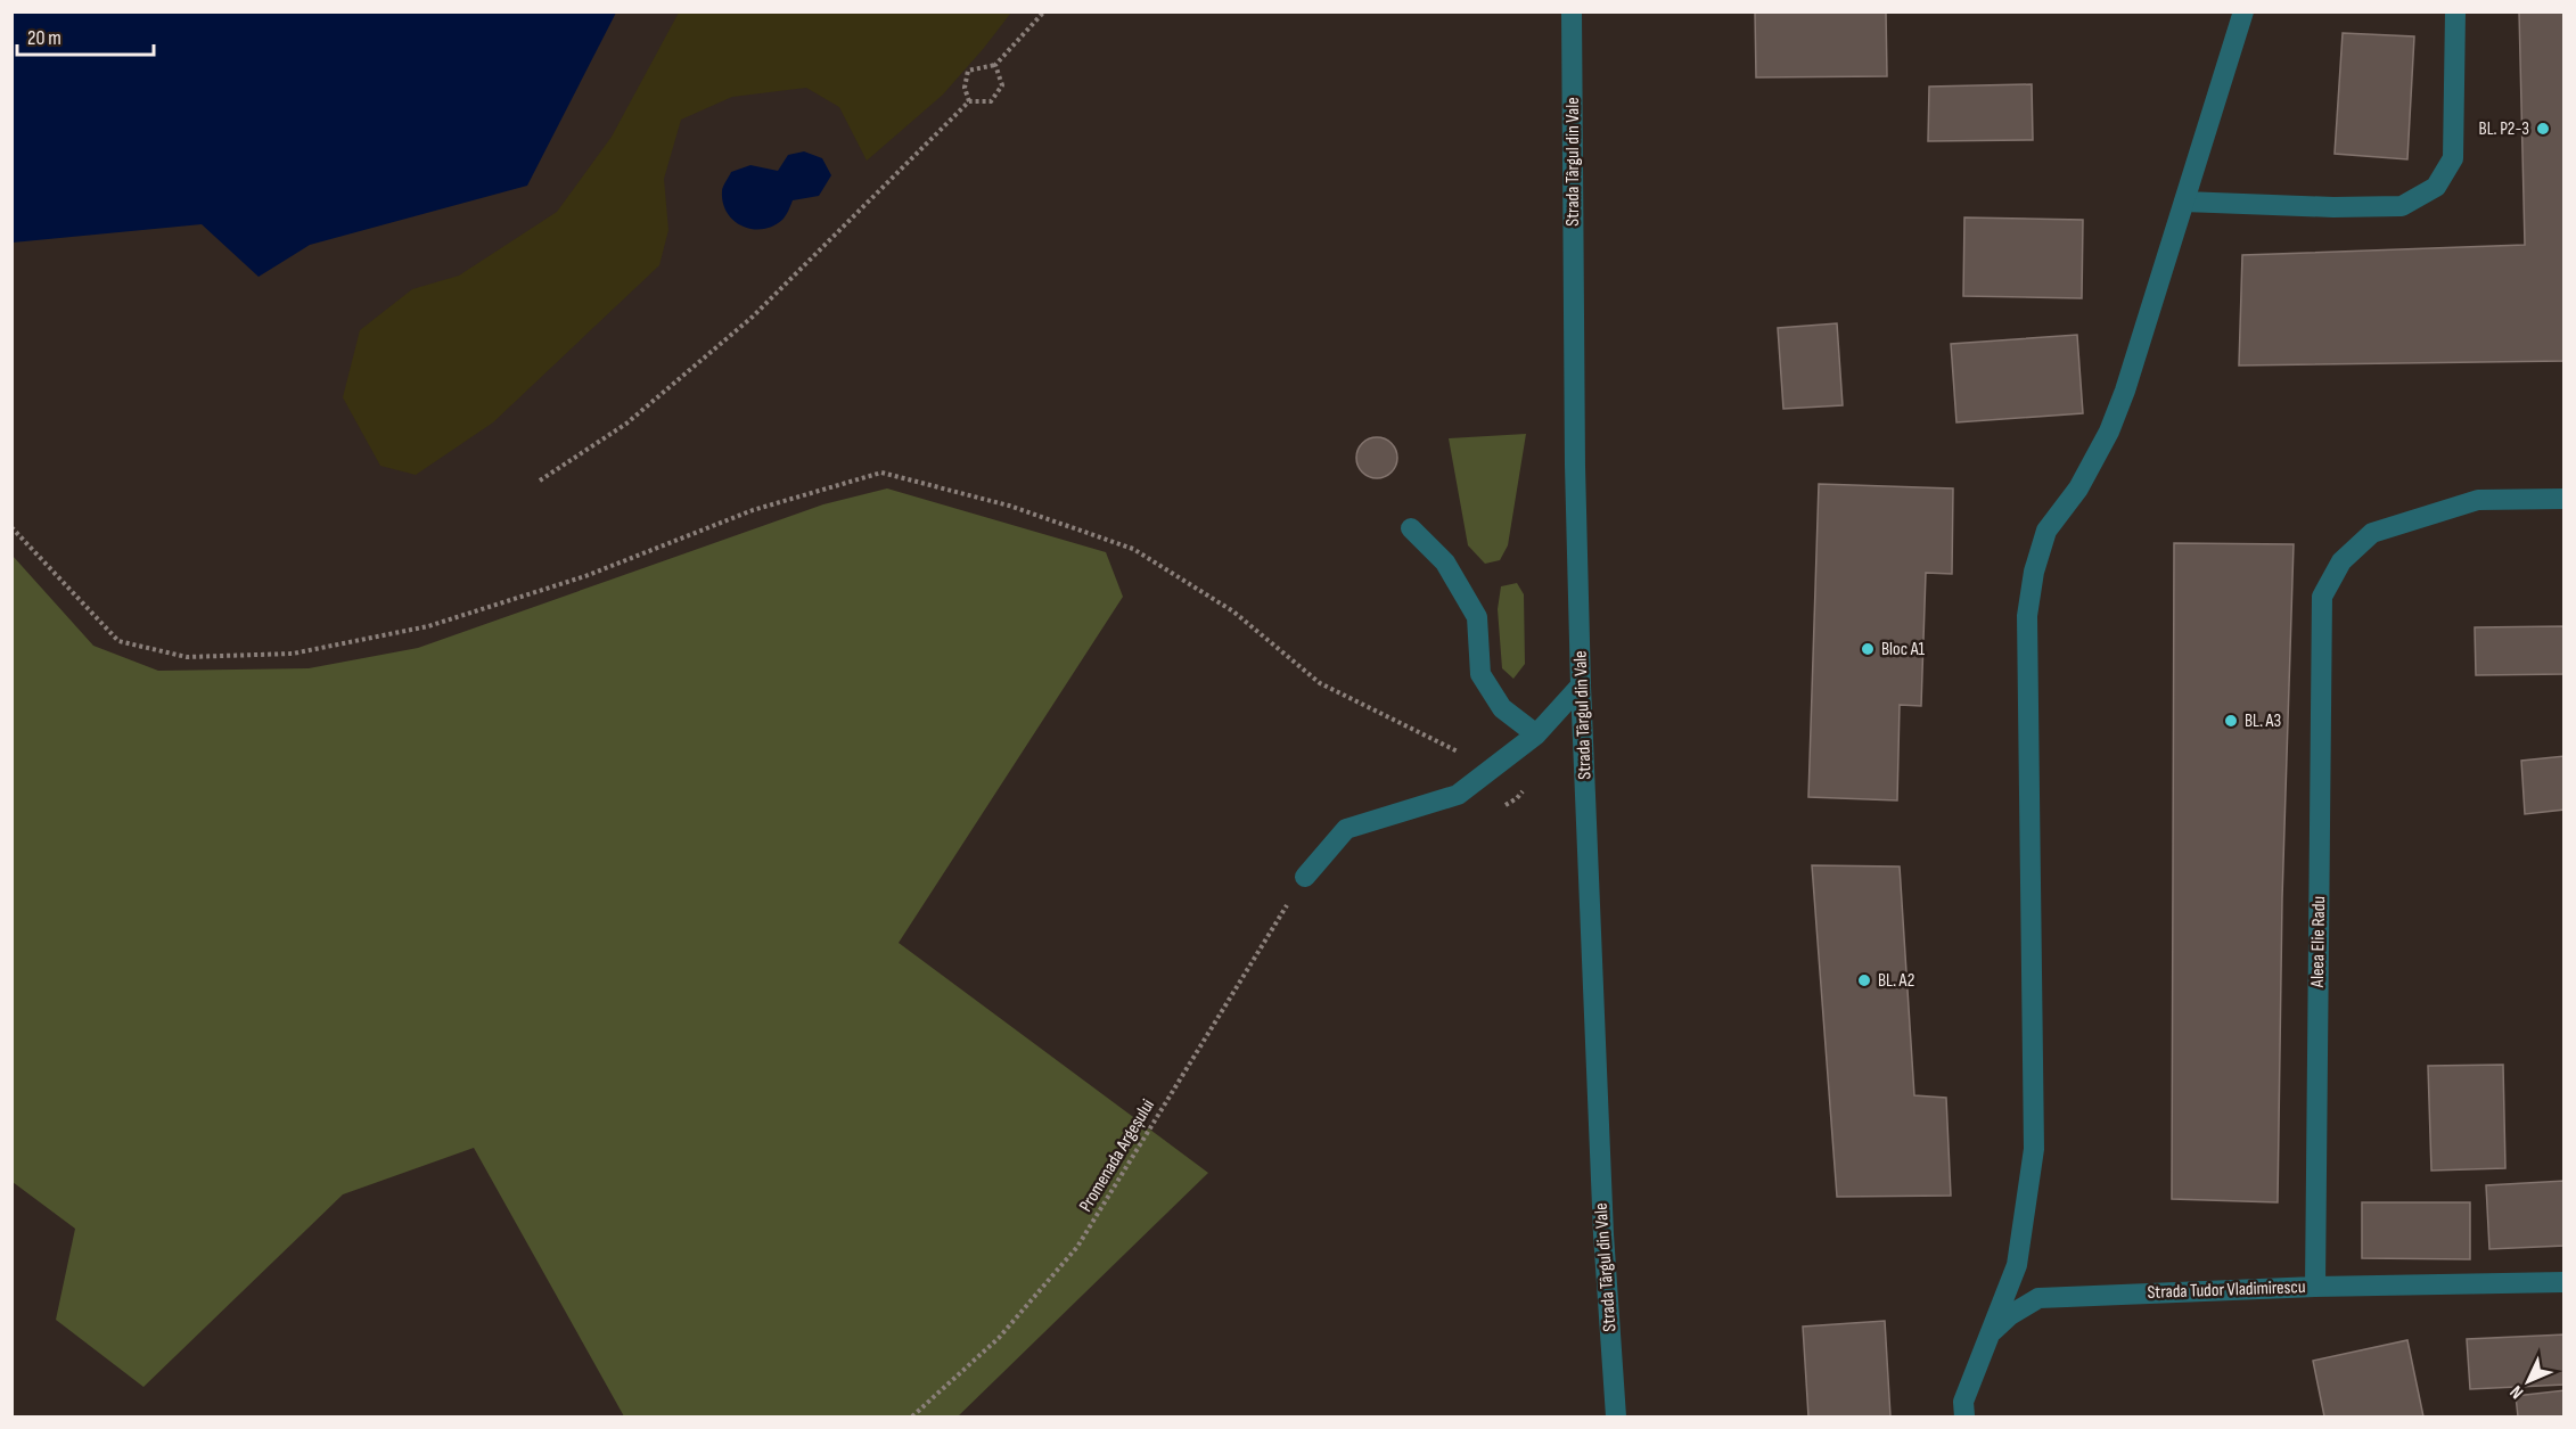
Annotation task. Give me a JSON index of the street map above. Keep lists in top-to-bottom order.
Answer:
{
  "streets": {
    "street": ["Strada Târgul din Vale", "Aleea Elie Radu", "Strada Tudor Vladimirescu"],
    "path": ["Promenada Argeșului"]
  },
  "crossings": [
    ["Aleea Elie Radu", "Strada Tudor Vladimirescu"]
  ],
  "places": [
    "BL. P2-3",
    "Bloc A1",
    "BL. A3",
    "BL. A2"
  ],
  "scale_bar": "20 m",
  "north": "bottom left"
}
